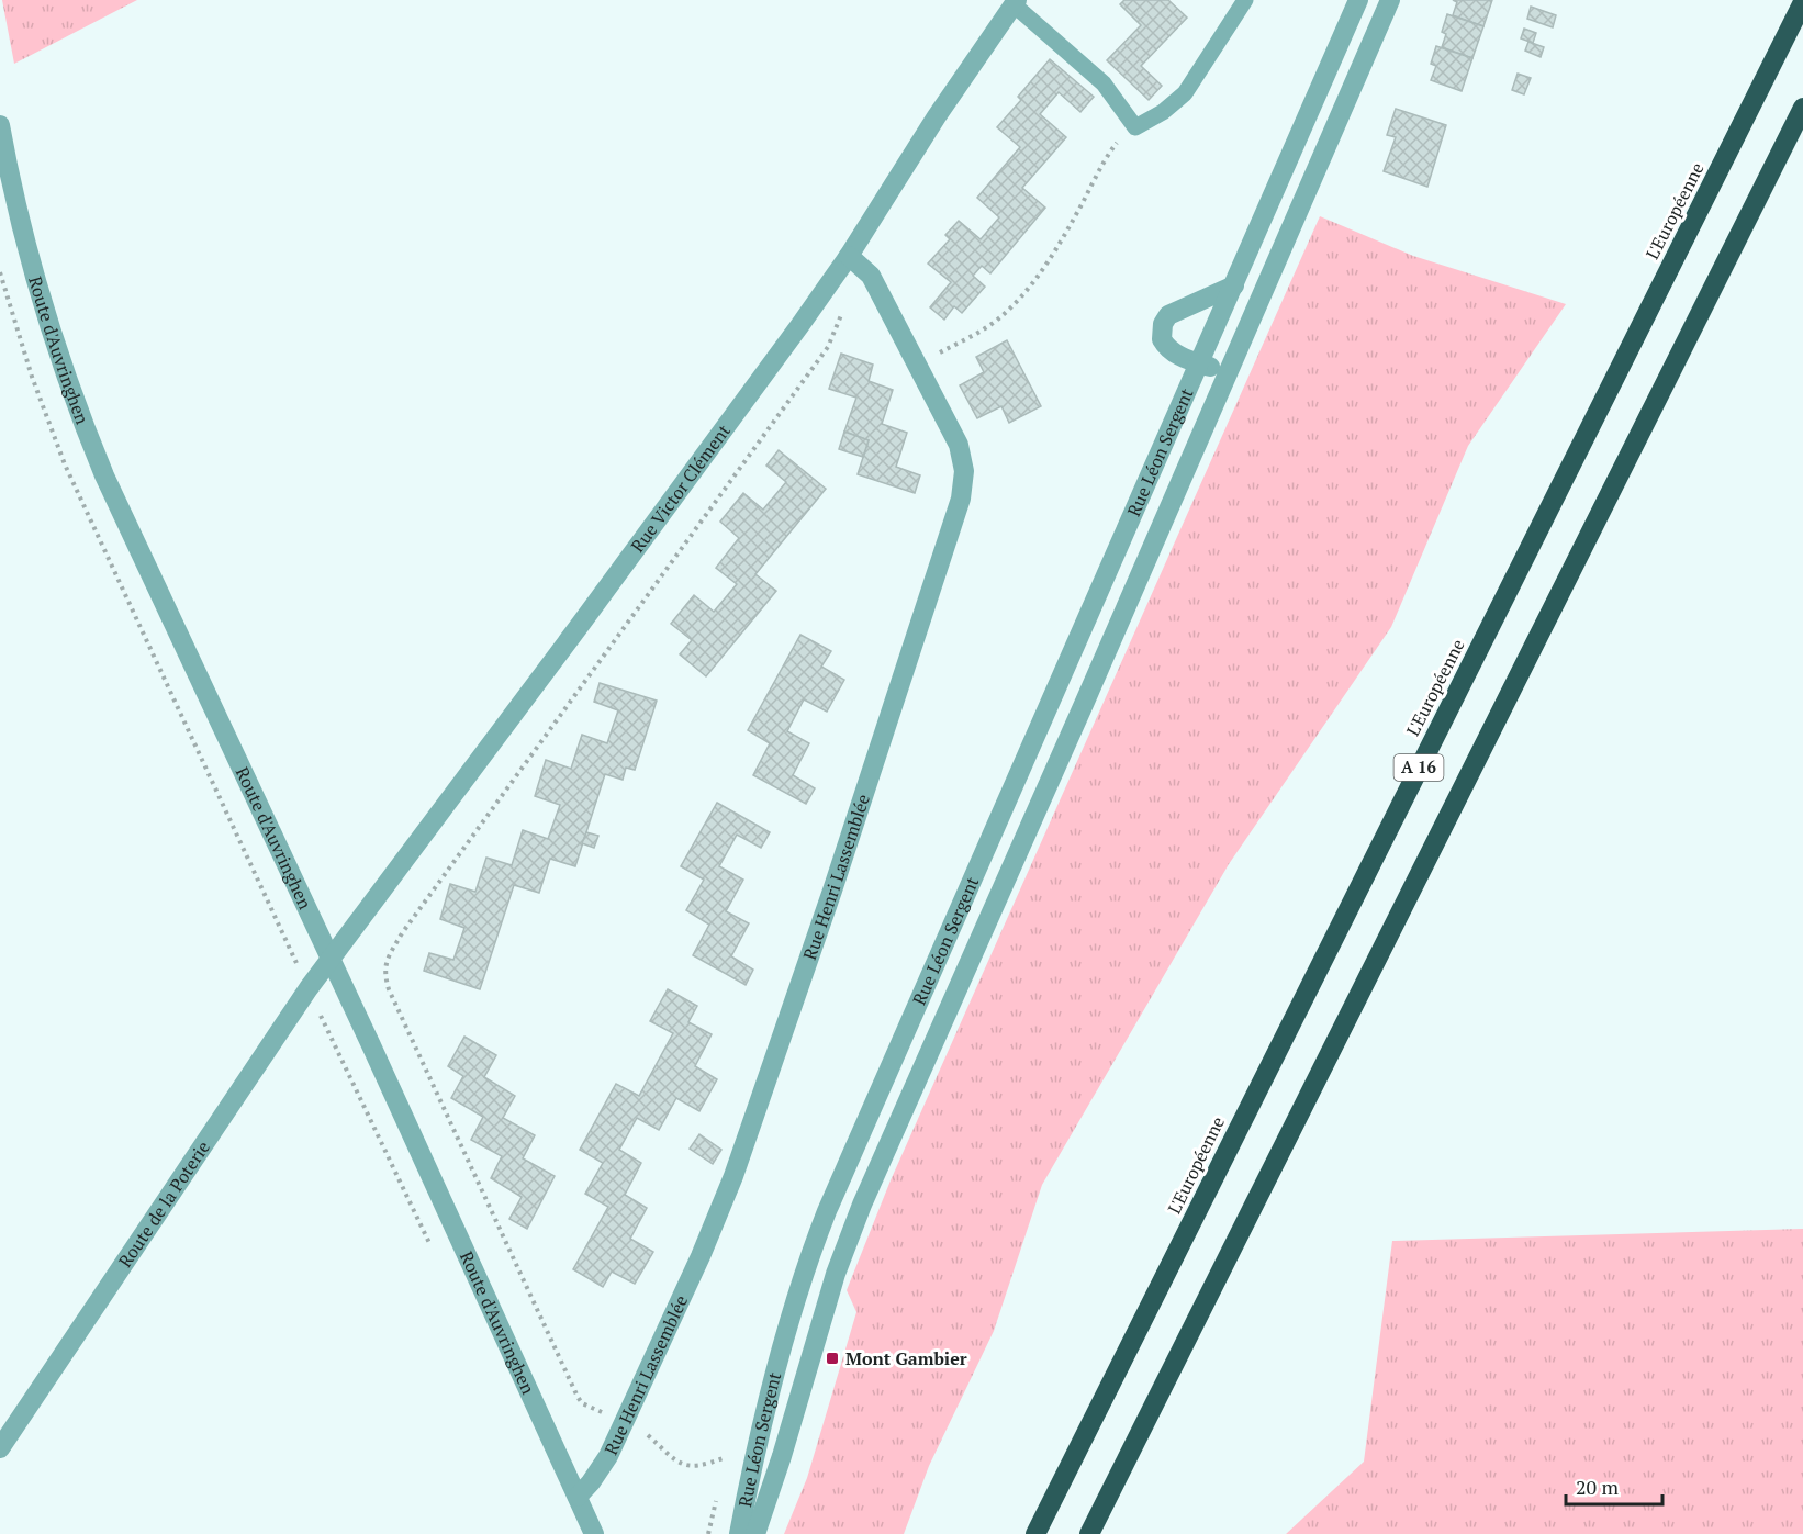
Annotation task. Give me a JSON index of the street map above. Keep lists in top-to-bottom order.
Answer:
{
  "streets": {
    "highway": ["L'Européenne", "A 16"],
    "street": [
      "Route d'Auvringhen",
      "Rue Léon Sergent",
      "Rue Victor Clément",
      "Rue Henri Lassemblée",
      "Route de la Poterie"
    ]
  },
  "crossings": [
    ["Route d'Auvringhen", "Rue Victor Clément"],
    ["Route d'Auvringhen", "Rue Henri Lassemblée"],
    ["Route d'Auvringhen", "Route de la Poterie"],
    ["Rue Victor Clément", "Rue Henri Lassemblée"],
    ["Rue Victor Clément", "Route de la Poterie"]
  ],
  "places": {
    "transit": ["Mont Gambier"]
  },
  "scale_bar": "20 m"
}
